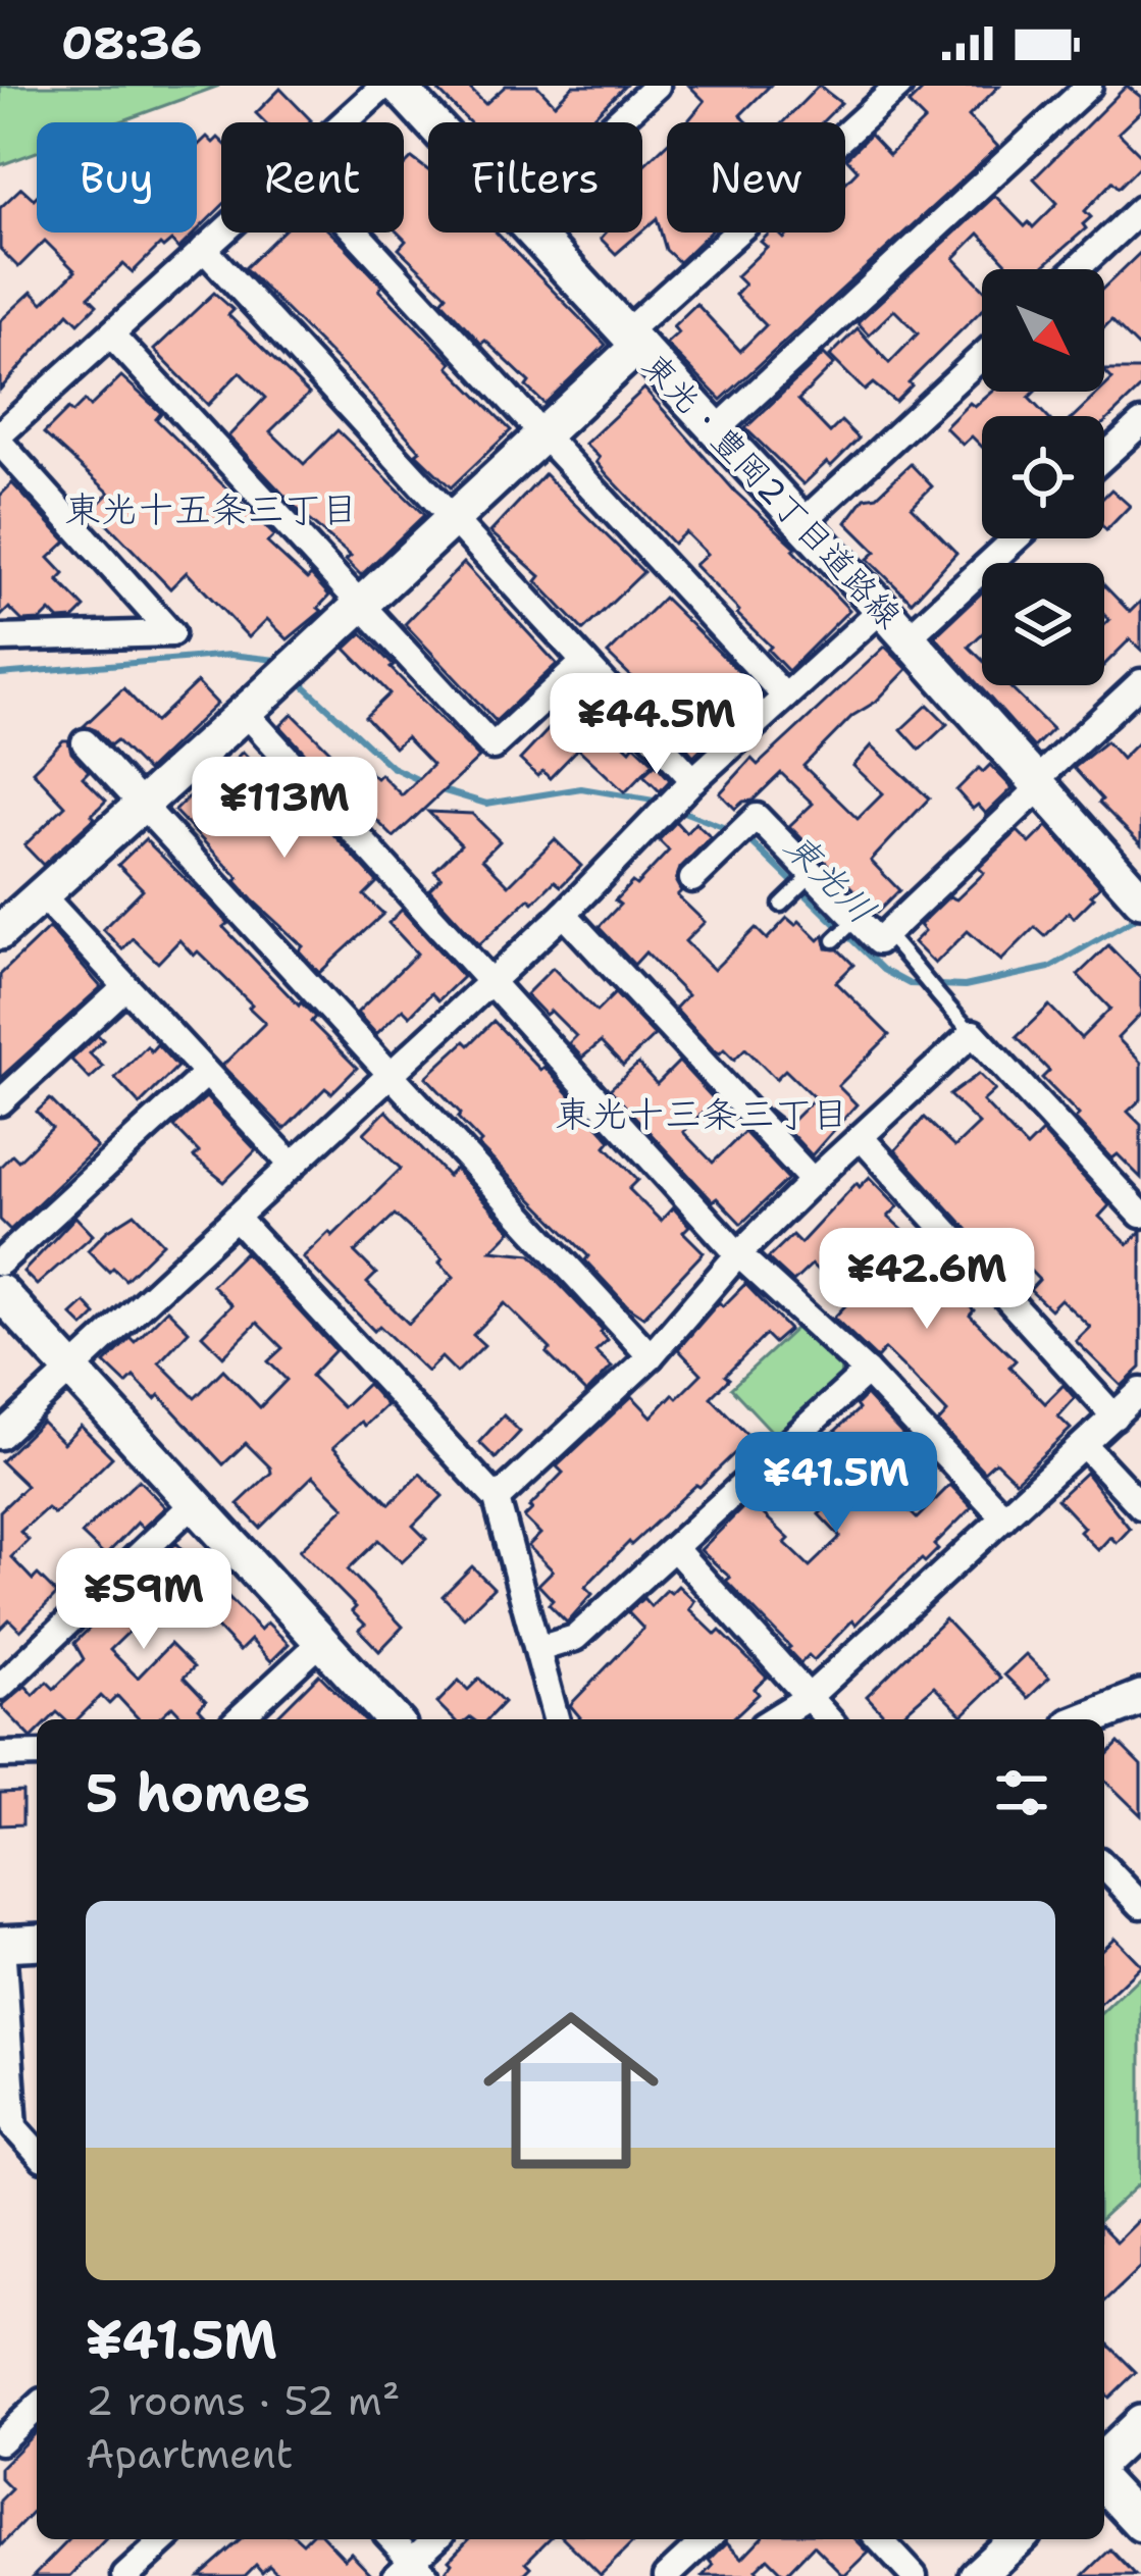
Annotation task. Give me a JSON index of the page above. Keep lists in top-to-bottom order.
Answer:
{
  "streets": {
    "street": ["東光・豊岡2丁目道路線"]
  },
  "districts": ["東光十五条三丁目", "東光十三条三丁目"],
  "water": ["東光川"],
  "north": "bottom right",
  "page": {
    "status": "08:36",
    "chip": [
      "Buy",
      "Rent",
      "Filters",
      "New"
    ],
    "price": [
      "¥44.5M",
      "¥113M",
      "¥42.6M",
      "¥41.5M",
      "¥59M"
    ],
    "heading": "5 homes",
    "list": [
      {
        "name": "¥41.5M",
        "note": "2 rooms · 52 m² · Apartment"
      }
    ]
  }
}
